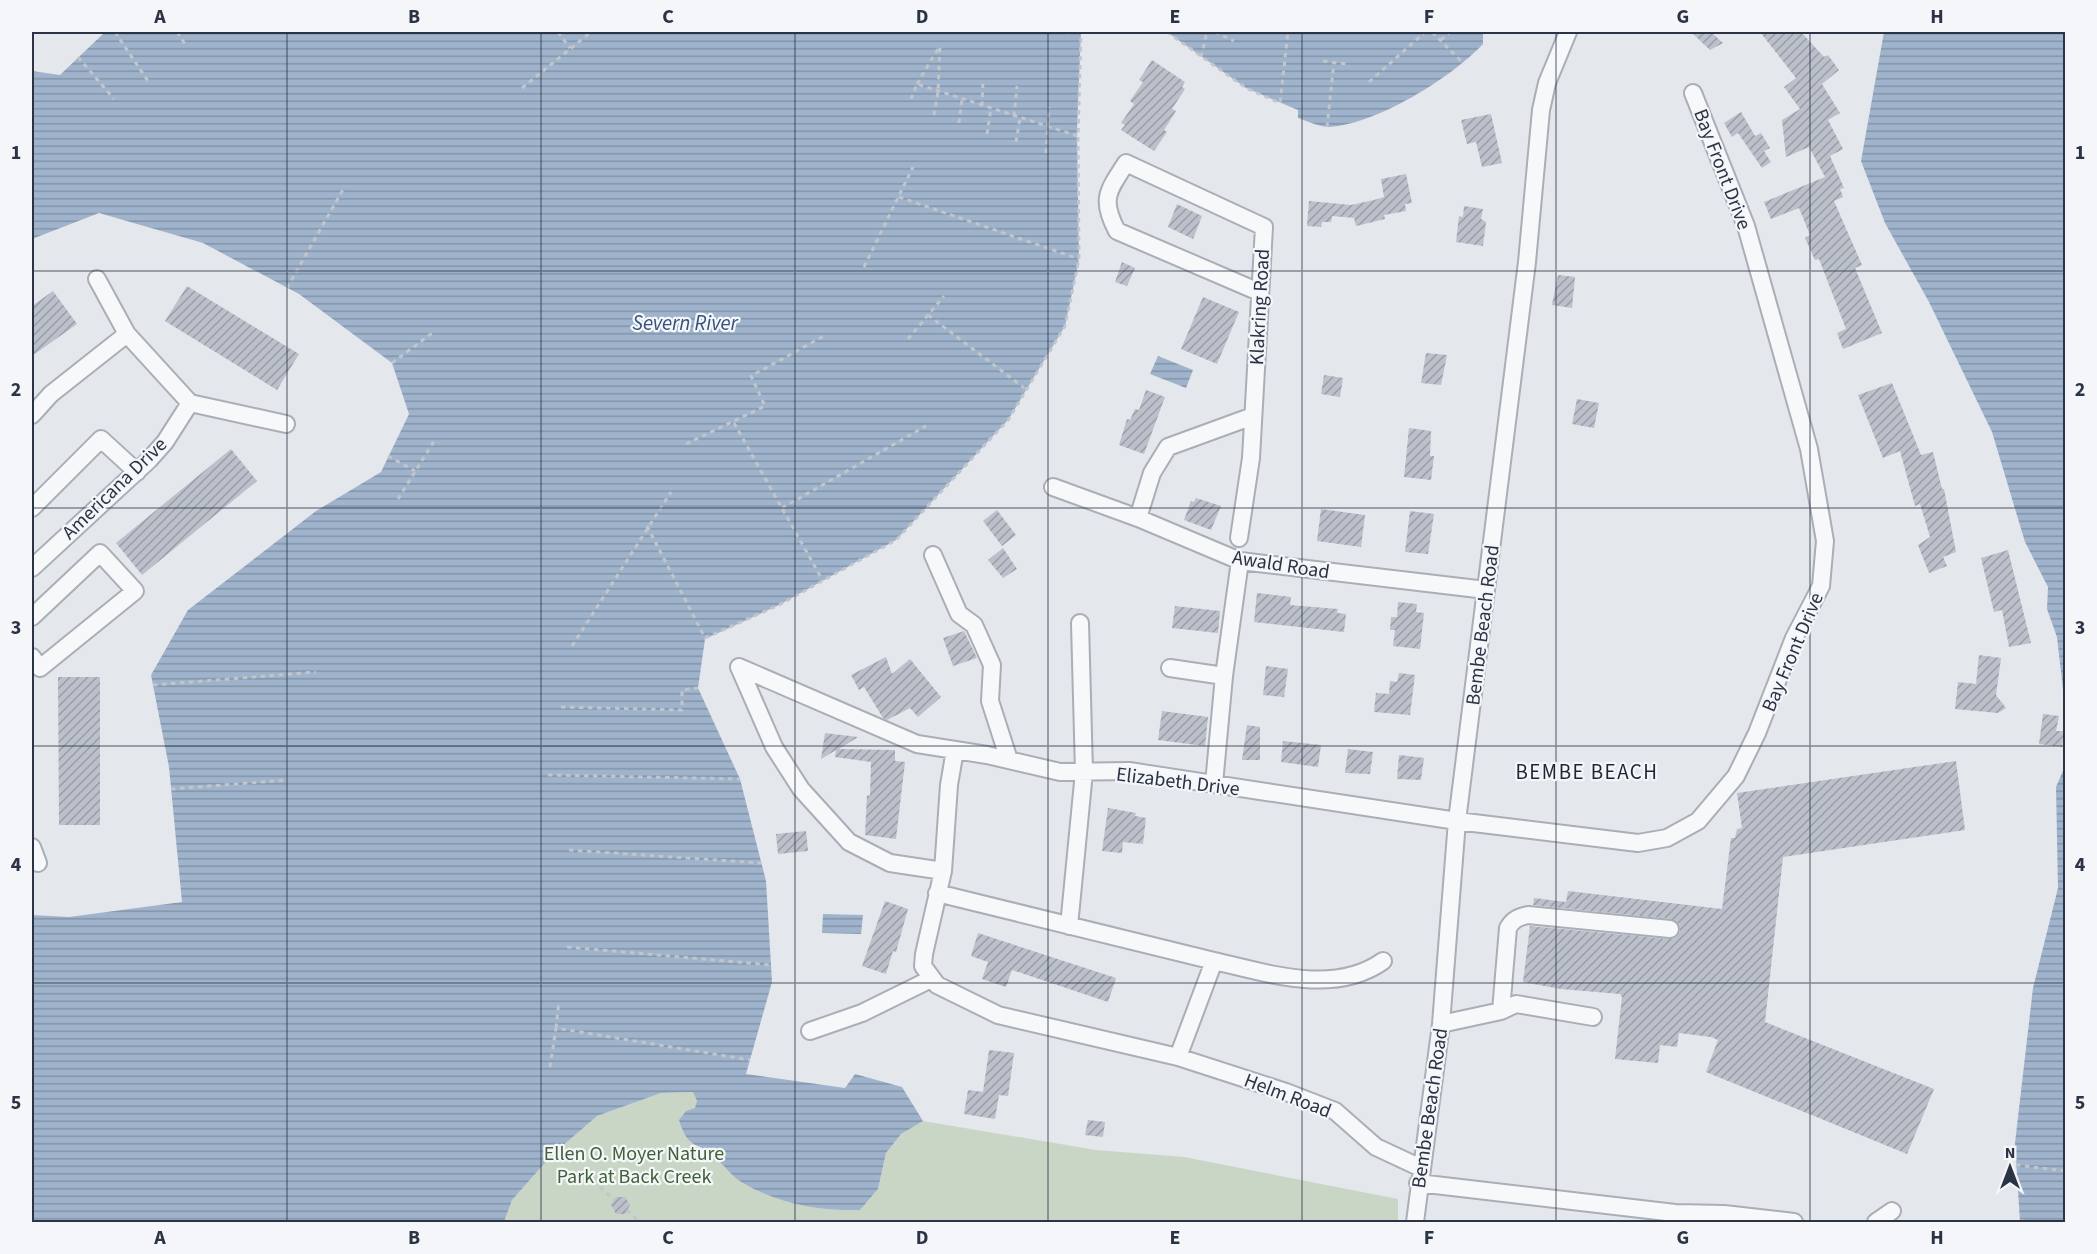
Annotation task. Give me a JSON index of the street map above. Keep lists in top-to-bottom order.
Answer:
{
  "streets": {
    "street": [
      "Bay Front Drive",
      "Klakring Road",
      "Americana Drive",
      "Awald Road",
      "Bembe Beach Road",
      "Elizabeth Drive",
      "Helm Road"
    ]
  },
  "crossings": [
    ["Bay Front Drive", "Bembe Beach Road"],
    ["Bay Front Drive", "Elizabeth Drive"],
    ["Awald Road", "Bembe Beach Road"],
    ["Bembe Beach Road", "Elizabeth Drive"],
    ["Bembe Beach Road", "Helm Road"]
  ],
  "districts": ["BEMBE BEACH"],
  "water": ["Severn River"],
  "parks": ["Ellen O. Moyer Nature Park at Back Creek"],
  "north": "top",
  "grid": {
    "columns": [
      "A",
      "B",
      "C",
      "D",
      "E",
      "F",
      "G",
      "H"
    ],
    "rows": [
      "1",
      "2",
      "3",
      "4",
      "5"
    ]
  }
}
